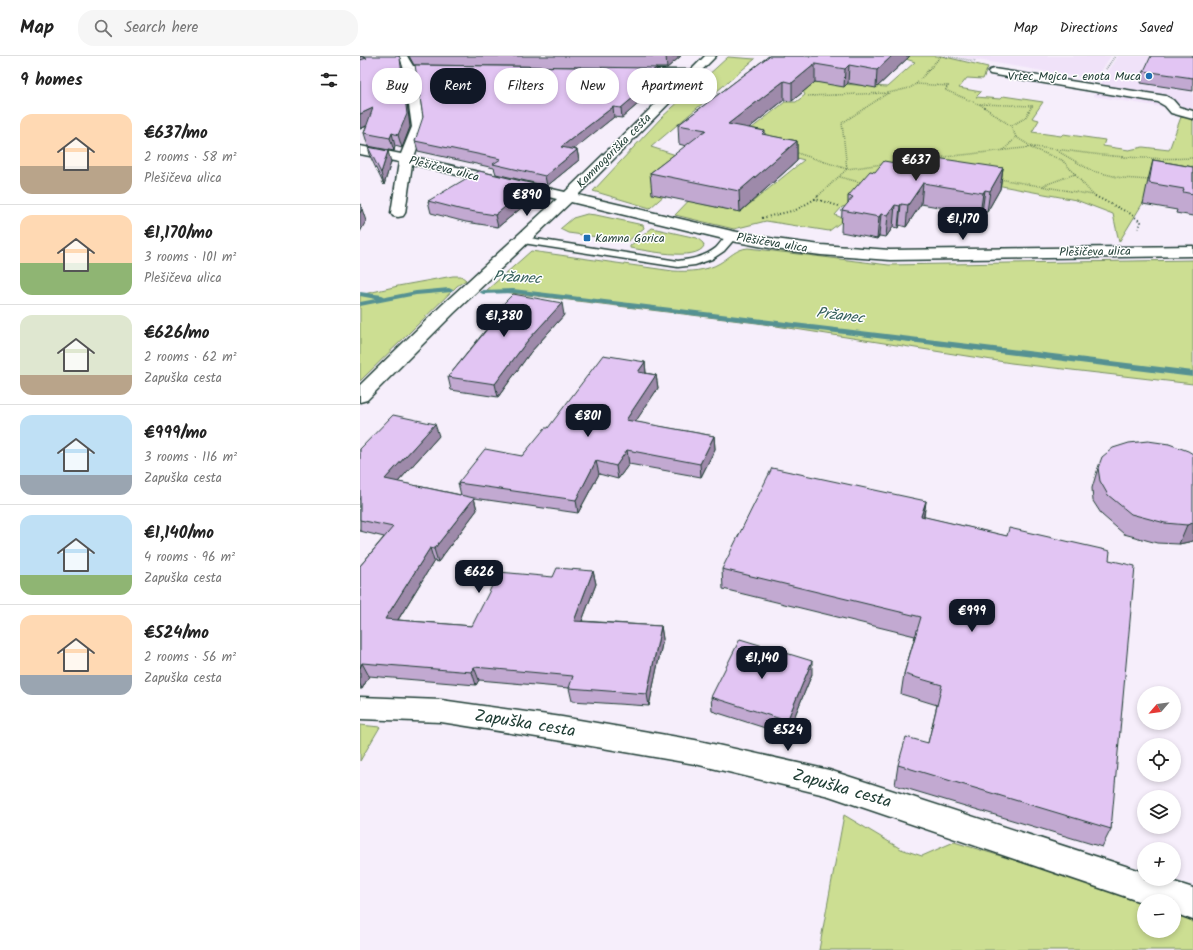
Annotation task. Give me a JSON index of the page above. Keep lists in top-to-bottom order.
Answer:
{
  "streets": {
    "street": ["Kamnogoriška cesta", "Plešičeva ulica", "Zapuška cesta"]
  },
  "crossings": [
    ["Kamnogoriška cesta", "Plešičeva ulica"]
  ],
  "water": ["Pržanec"],
  "places": {
    "other": ["Vrtec Mojca - enota Muca"],
    "transit": ["Kamna Gorica"]
  },
  "north": "bottom left",
  "page": {
    "header": "Map",
    "search": "Search here",
    "nav": ["Map", "Directions", "Saved"],
    "heading": "9 homes",
    "chip": [
      "Buy",
      "Rent",
      "Filters",
      "New",
      "Apartment"
    ],
    "list": [
      {
        "name": "€637/mo",
        "note": "2 rooms · 58 m² · Plešičeva ulica"
      },
      {
        "name": "€1,170/mo",
        "note": "3 rooms · 101 m² · Plešičeva ulica"
      },
      {
        "name": "€626/mo",
        "note": "2 rooms · 62 m² · Zapuška cesta"
      },
      {
        "name": "€999/mo",
        "note": "3 rooms · 116 m² · Zapuška cesta"
      },
      {
        "name": "€1,140/mo",
        "note": "4 rooms · 96 m² · Zapuška cesta"
      },
      {
        "name": "€524/mo",
        "note": "2 rooms · 56 m² · Zapuška cesta"
      }
    ],
    "price": [
      "€637",
      "€890",
      "€1,170",
      "€1,380",
      "€801",
      "€626",
      "€999",
      "€1,140",
      "€524"
    ],
    "map_buttons": ["+", "−"]
  }
}
